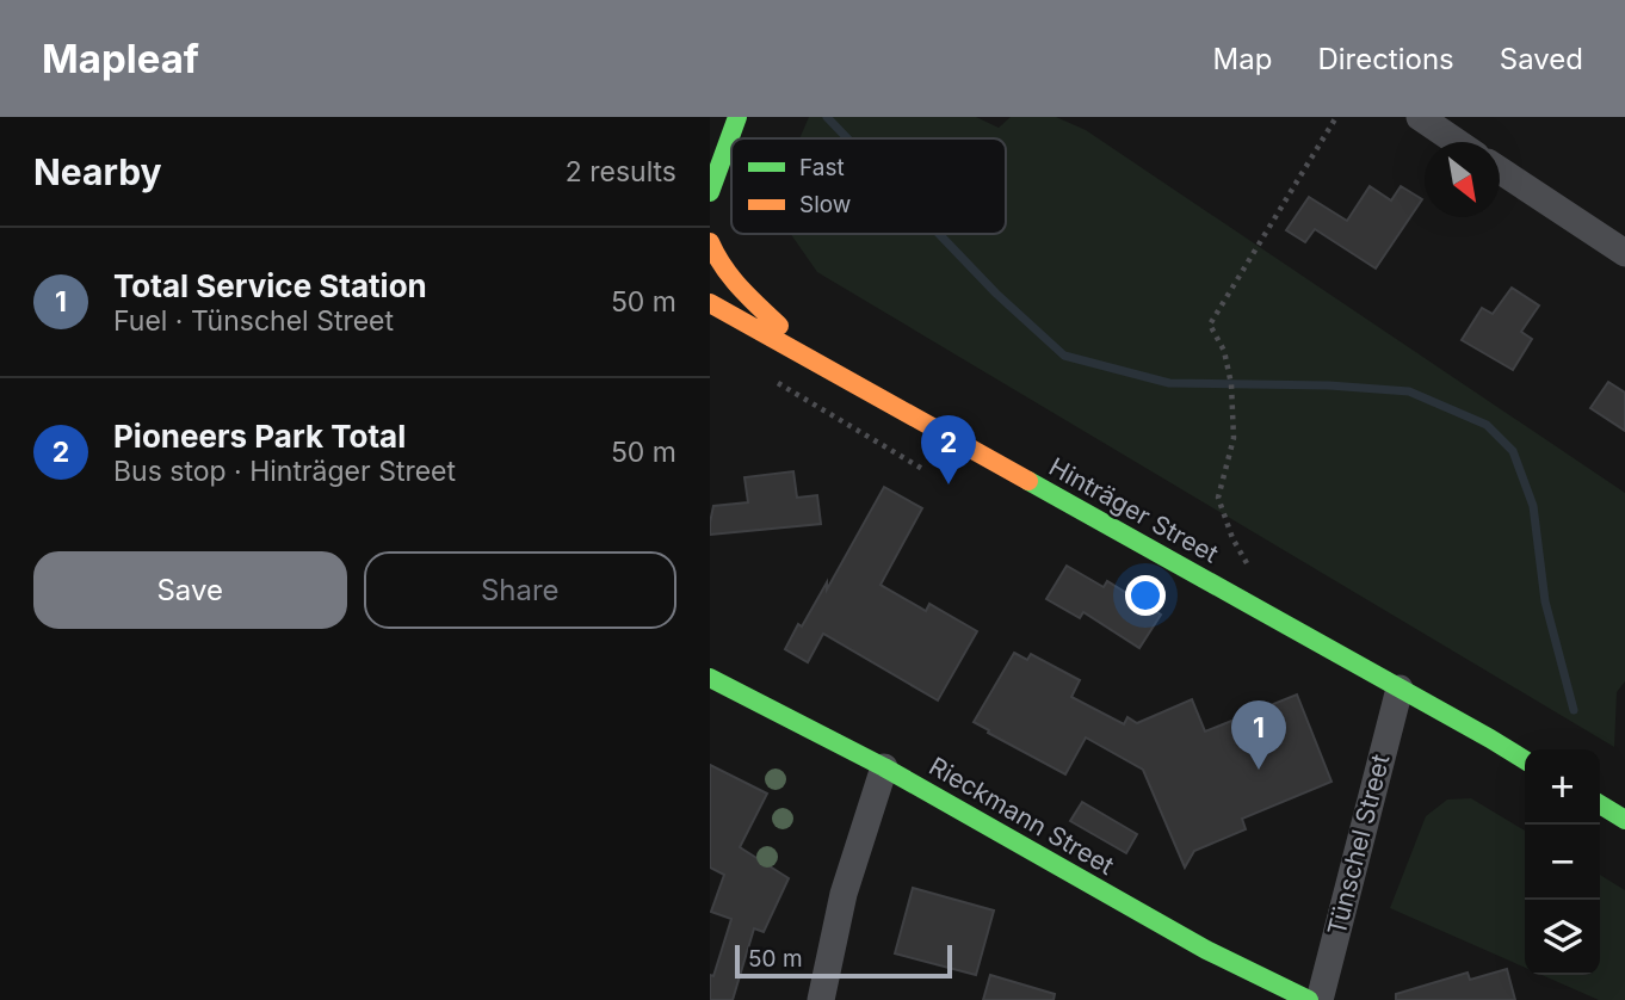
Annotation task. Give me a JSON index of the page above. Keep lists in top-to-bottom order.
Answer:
{
  "streets": {
    "street": ["Hinträger Street", "Rieckmann Street", "Tünschel Street"]
  },
  "crossings": [
    ["Hinträger Street", "Tünschel Street"]
  ],
  "legend": ["Fast", "Slow"],
  "scale_bar": "50 m",
  "north": "bottom right",
  "page": {
    "header": "Mapleaf",
    "nav": ["Map", "Directions", "Saved"],
    "heading": ["Nearby", "2 results"],
    "list": [
      {
        "mark": "1",
        "name": "Total Service Station",
        "note": "Fuel · Tünschel Street",
        "value": "50 m"
      },
      {
        "mark": "2",
        "name": "Pioneers Park Total",
        "note": "Bus stop · Hinträger Street",
        "value": "50 m"
      }
    ],
    "pins": ["2", "1"],
    "buttons": ["Save", "Share"],
    "map_buttons": ["+", "−"],
    "scale": "50 m"
  }
}
